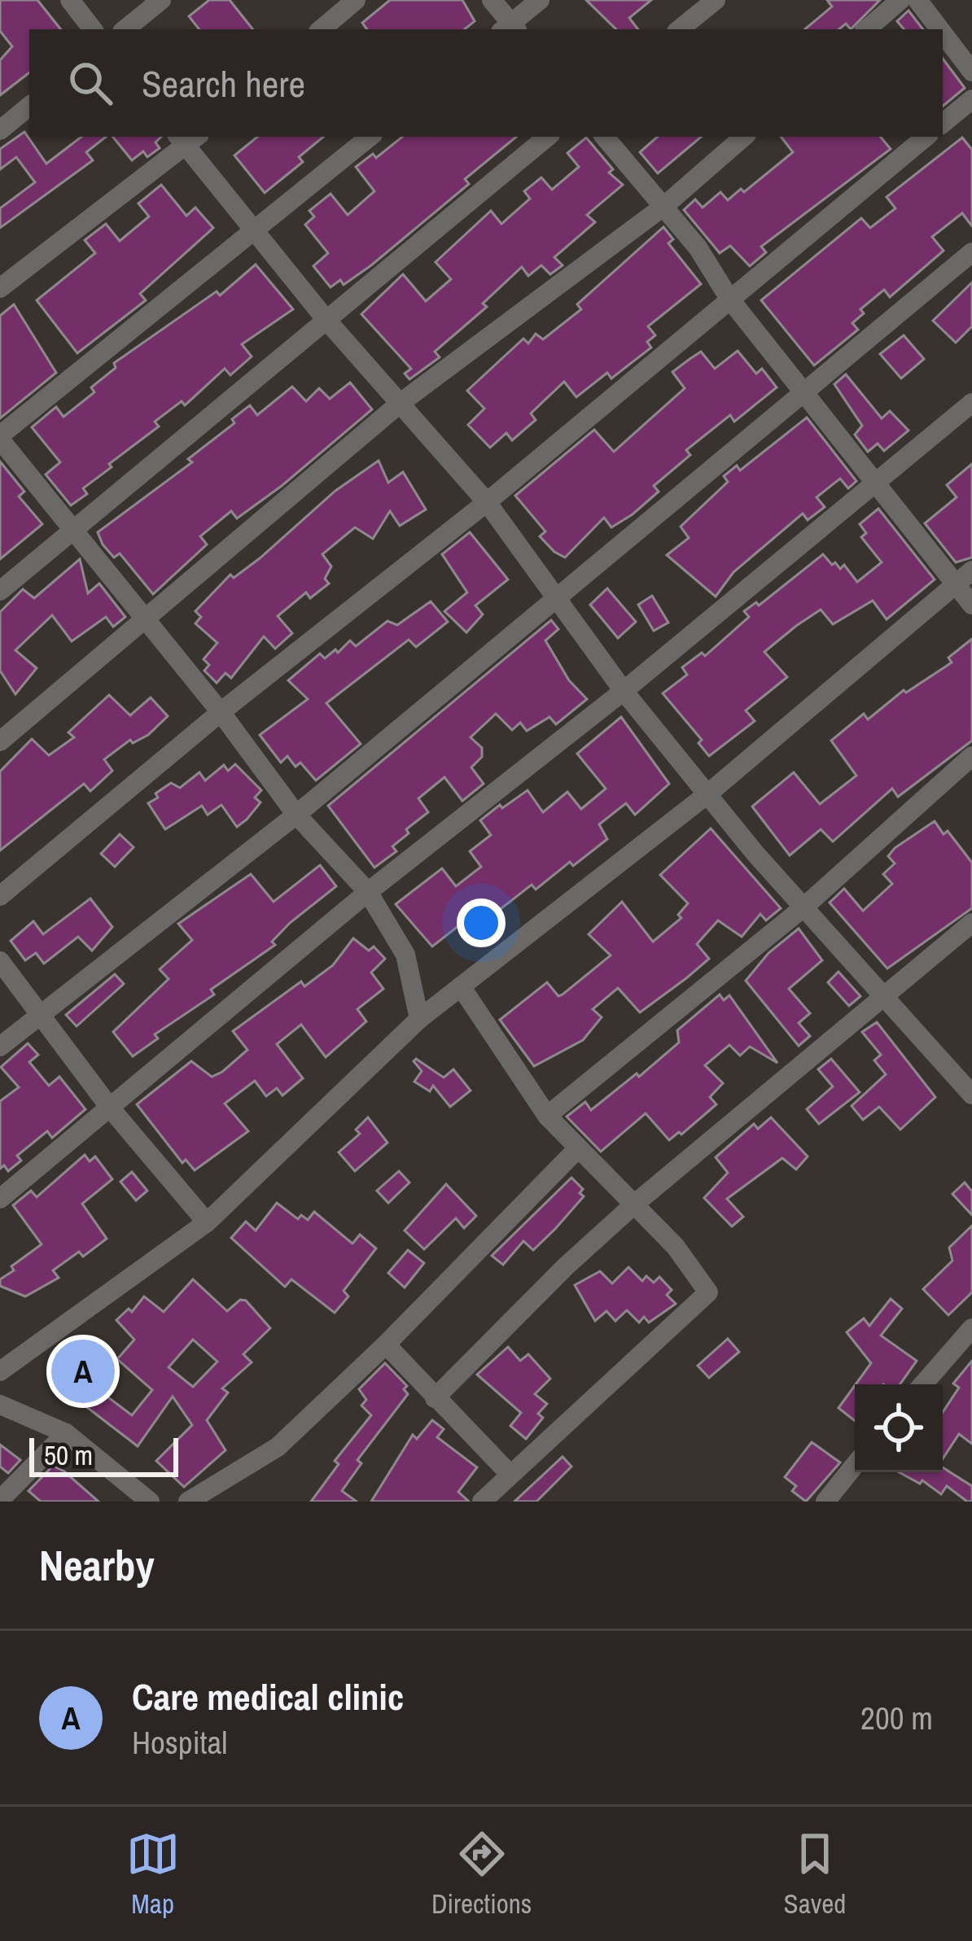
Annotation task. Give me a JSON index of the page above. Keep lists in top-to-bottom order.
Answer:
{
  "scale_bar": "50 m",
  "page": {
    "search": "Search here",
    "pins": "A",
    "scale": "50 m",
    "heading": "Nearby",
    "list": [
      {
        "mark": "A",
        "name": "Care medical clinic",
        "note": "Hospital",
        "value": "200 m"
      }
    ],
    "nav": ["Map", "Directions", "Saved"]
  }
}
